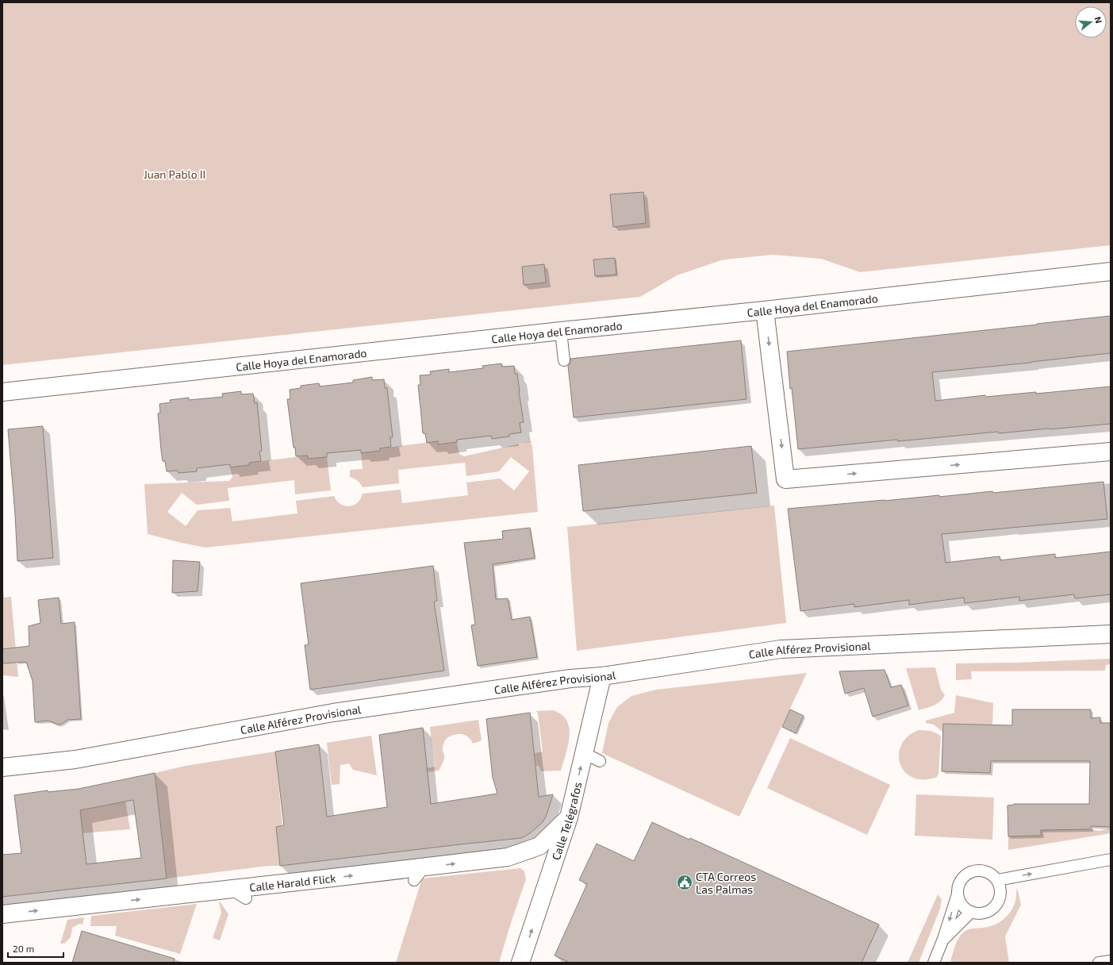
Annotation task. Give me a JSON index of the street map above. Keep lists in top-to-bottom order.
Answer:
{
  "streets": {
    "street": [
      "Calle Hoya del Enamorado",
      "Calle Alférez Provisional",
      "Calle Telégrafos",
      "Calle Harald Flick"
    ]
  },
  "crossings": [
    ["Calle Alférez Provisional", "Calle Telégrafos"],
    ["Calle Telégrafos", "Calle Harald Flick"]
  ],
  "one_way": ["Calle Telégrafos", "Calle Harald Flick"],
  "parks": ["Juan Pablo II"],
  "places": {
    "public building": ["CTA Correos Las Palmas"]
  },
  "scale_bar": "20 m",
  "north": "right"
}
